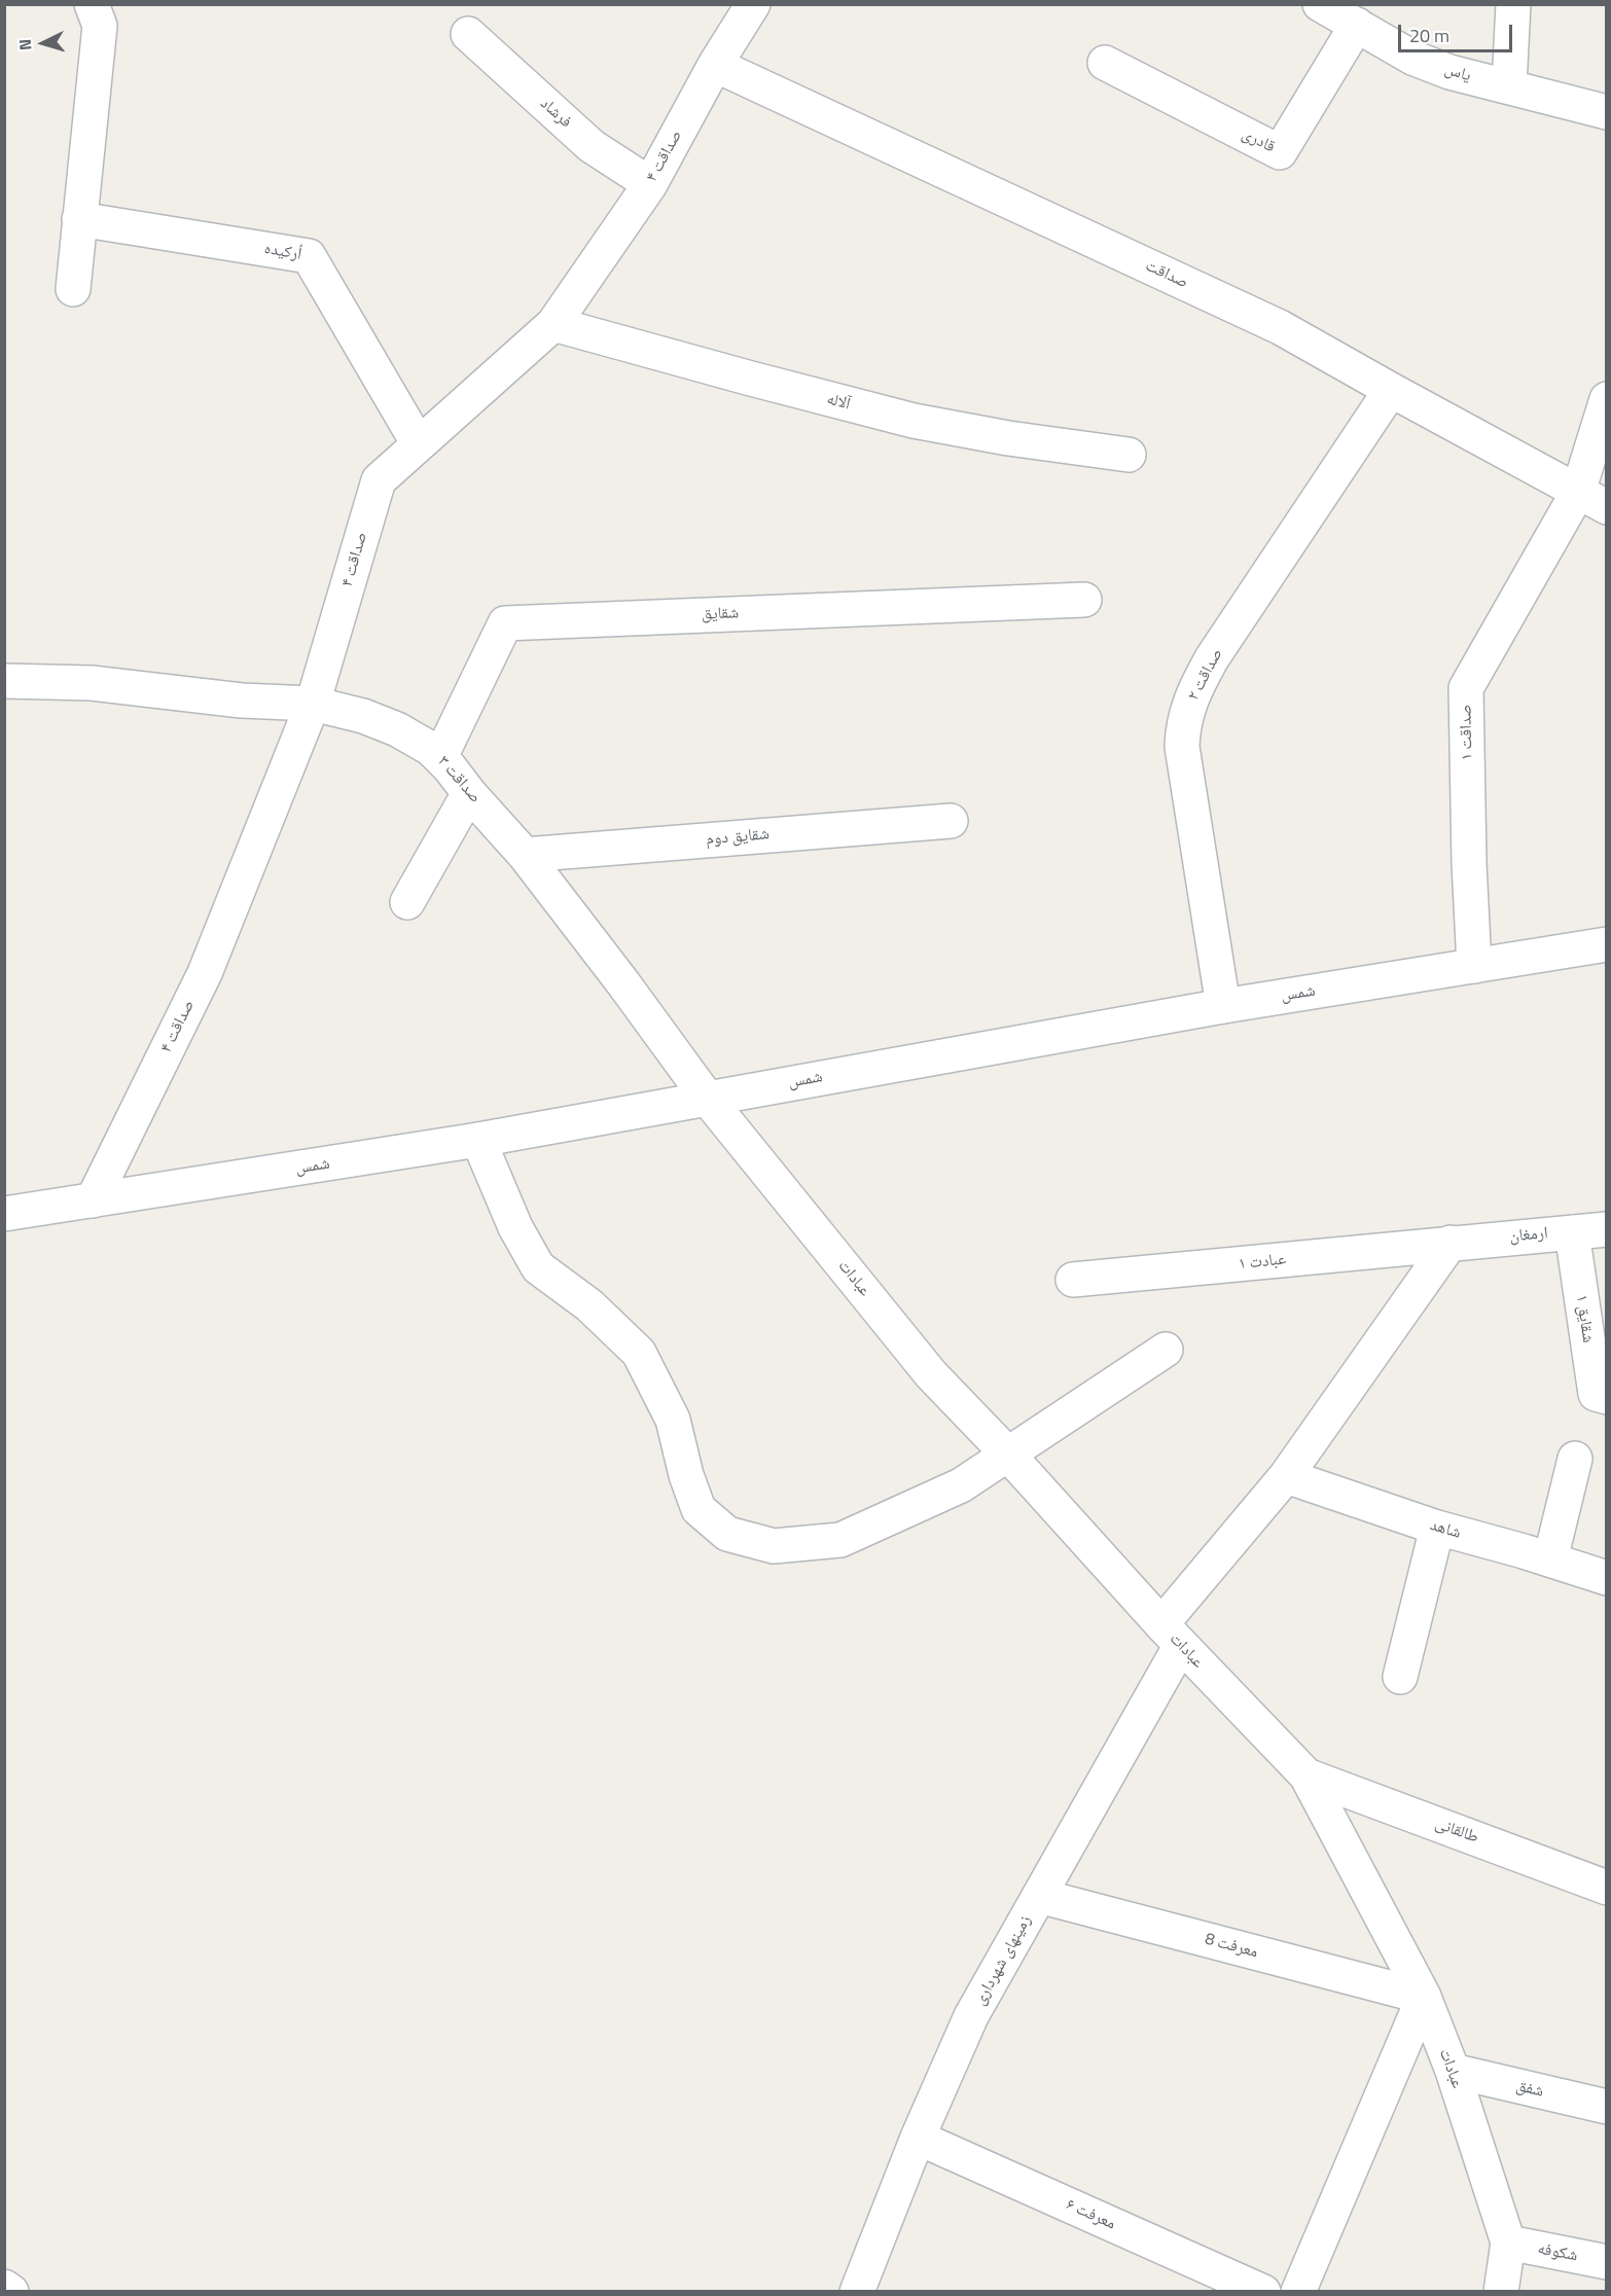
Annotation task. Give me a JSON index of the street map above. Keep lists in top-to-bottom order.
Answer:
{
  "streets": {
    "street": [
      "یاس",
      "فرشاد",
      "قادری",
      "صداقت ۴",
      "اُرکیده",
      "صداقت",
      "آلاله",
      "شقایق",
      "صداقت ۲",
      "صداقت ۱",
      "صداقت ۳",
      "شقایق دوم",
      "شمس",
      "ارمغان",
      "عبادت ۱",
      "عبادات",
      "شقایق ۱",
      "شاهد",
      "طالقانی",
      "معرفت 8",
      "زمینهای شهرداری",
      "شفق",
      "معرفت ۶",
      "شکوفه"
    ]
  },
  "crossings": [
    ["یاس", "قادری"],
    ["فرشاد", "صداقت ۴"],
    ["صداقت ۴", "اُرکیده"],
    ["صداقت ۴", "صداقت"],
    ["صداقت ۴", "آلاله"],
    ["صداقت ۴", "صداقت ۳"],
    ["صداقت ۴", "شمس"],
    ["صداقت", "صداقت ۲"],
    ["صداقت", "صداقت ۱"],
    ["شقایق", "صداقت ۳"],
    ["صداقت ۲", "شمس"],
    ["صداقت ۱", "شمس"],
    ["صداقت ۳", "شقایق دوم"],
    ["صداقت ۳", "شمس"],
    ["صداقت ۳", "عبادات"],
    ["شمس", "عبادات"],
    ["ارمغان", "عبادت ۱"],
    ["ارمغان", "شقایق ۱"],
    ["عبادات", "طالقانی"],
    ["عبادات", "معرفت 8"],
    ["عبادات", "زمینهای شهرداری"],
    ["عبادات", "شفق"],
    ["عبادات", "شکوفه"],
    ["معرفت 8", "زمینهای شهرداری"],
    ["زمینهای شهرداری", "معرفت ۶"]
  ],
  "scale_bar": "20 m",
  "north": "left"
}
